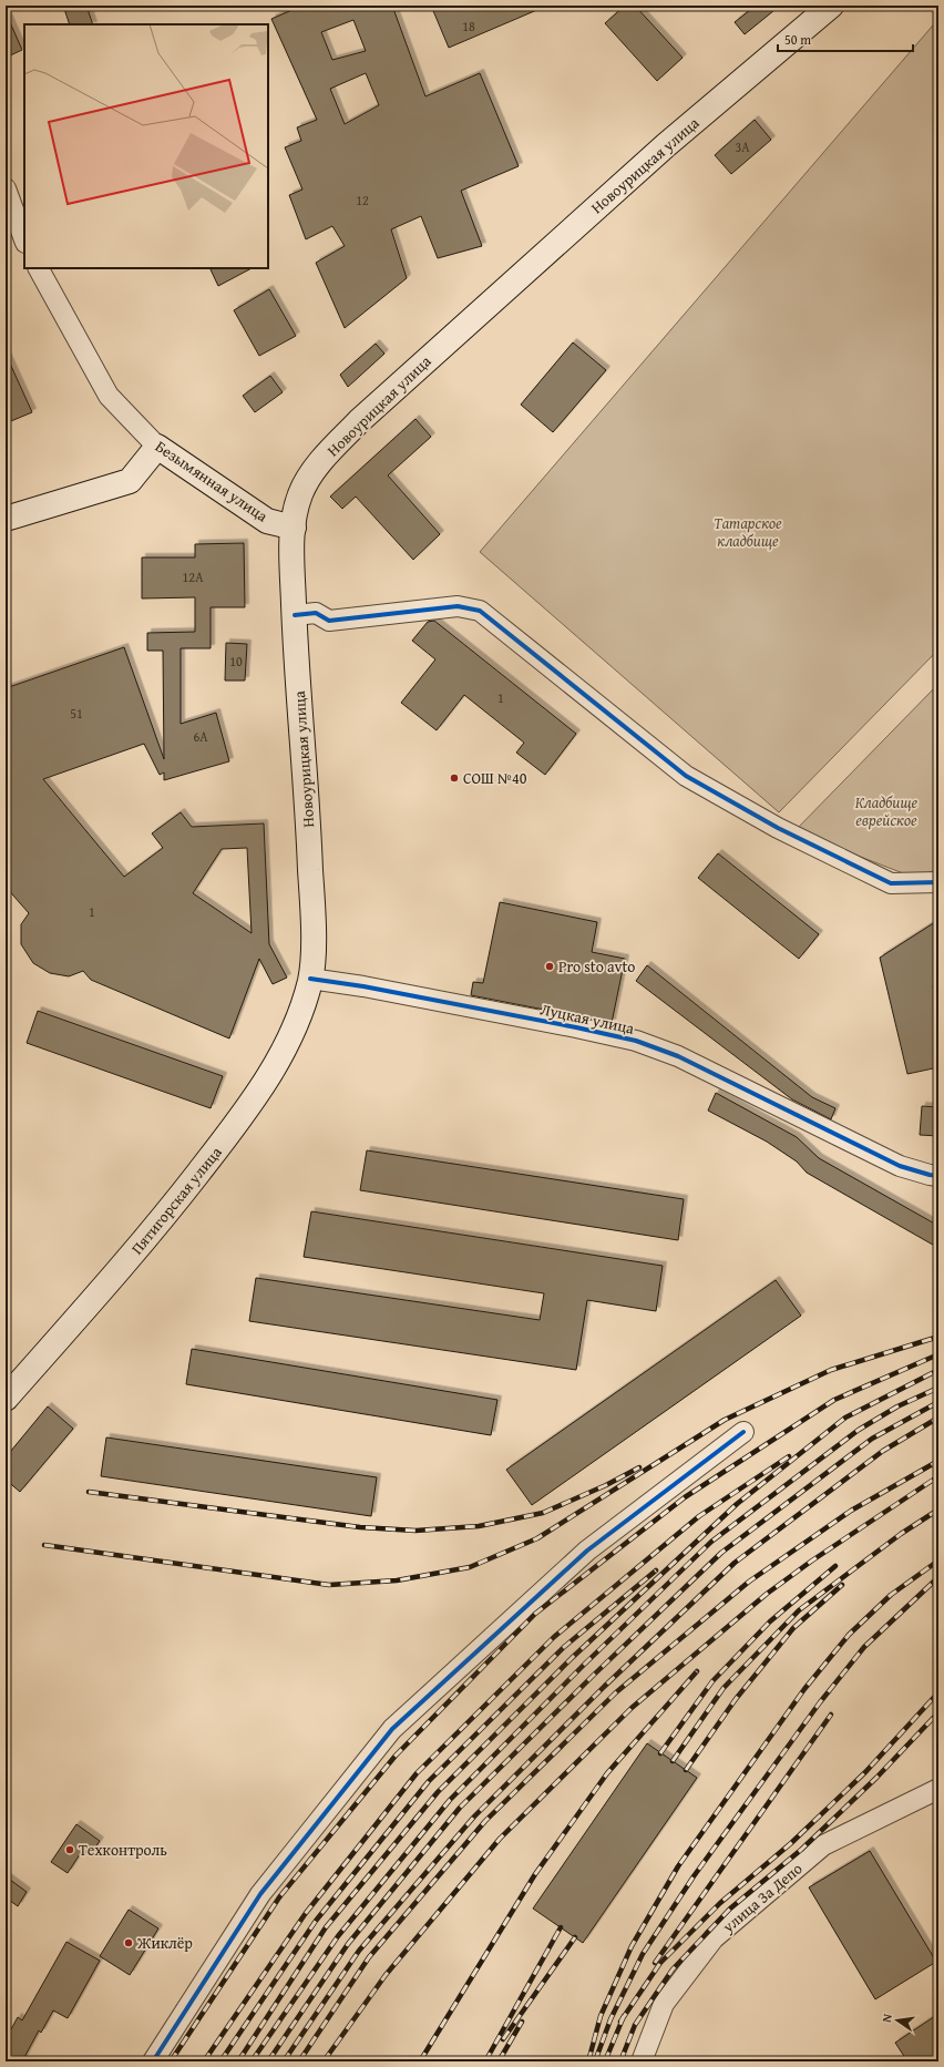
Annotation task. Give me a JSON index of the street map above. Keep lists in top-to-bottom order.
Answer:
{
  "streets": {
    "main road": ["Новоурицкая улица", "Безымянная улица", "Пятигорская улица"],
    "street": ["Луцкая улица", "улица За Депо"]
  },
  "crossings": [
    ["Новоурицкая улица", "Безымянная улица"],
    ["Новоурицкая улица", "Луцкая улица"],
    ["Новоурицкая улица", "Пятигорская улица"],
    ["Луцкая улица", "Пятигорская улица"]
  ],
  "parks": ["Татарское кладбище", "Кладбище еврейское"],
  "places": [
    "СОШ №40",
    "Pro sto avto",
    "Техконтроль",
    "Жиклёр"
  ],
  "house_numbers": [
    "18",
    "3А",
    "12",
    "12А",
    "10",
    "1",
    "51",
    "6А",
    "1"
  ],
  "scale_bar": "50 m",
  "north": "left"
}
